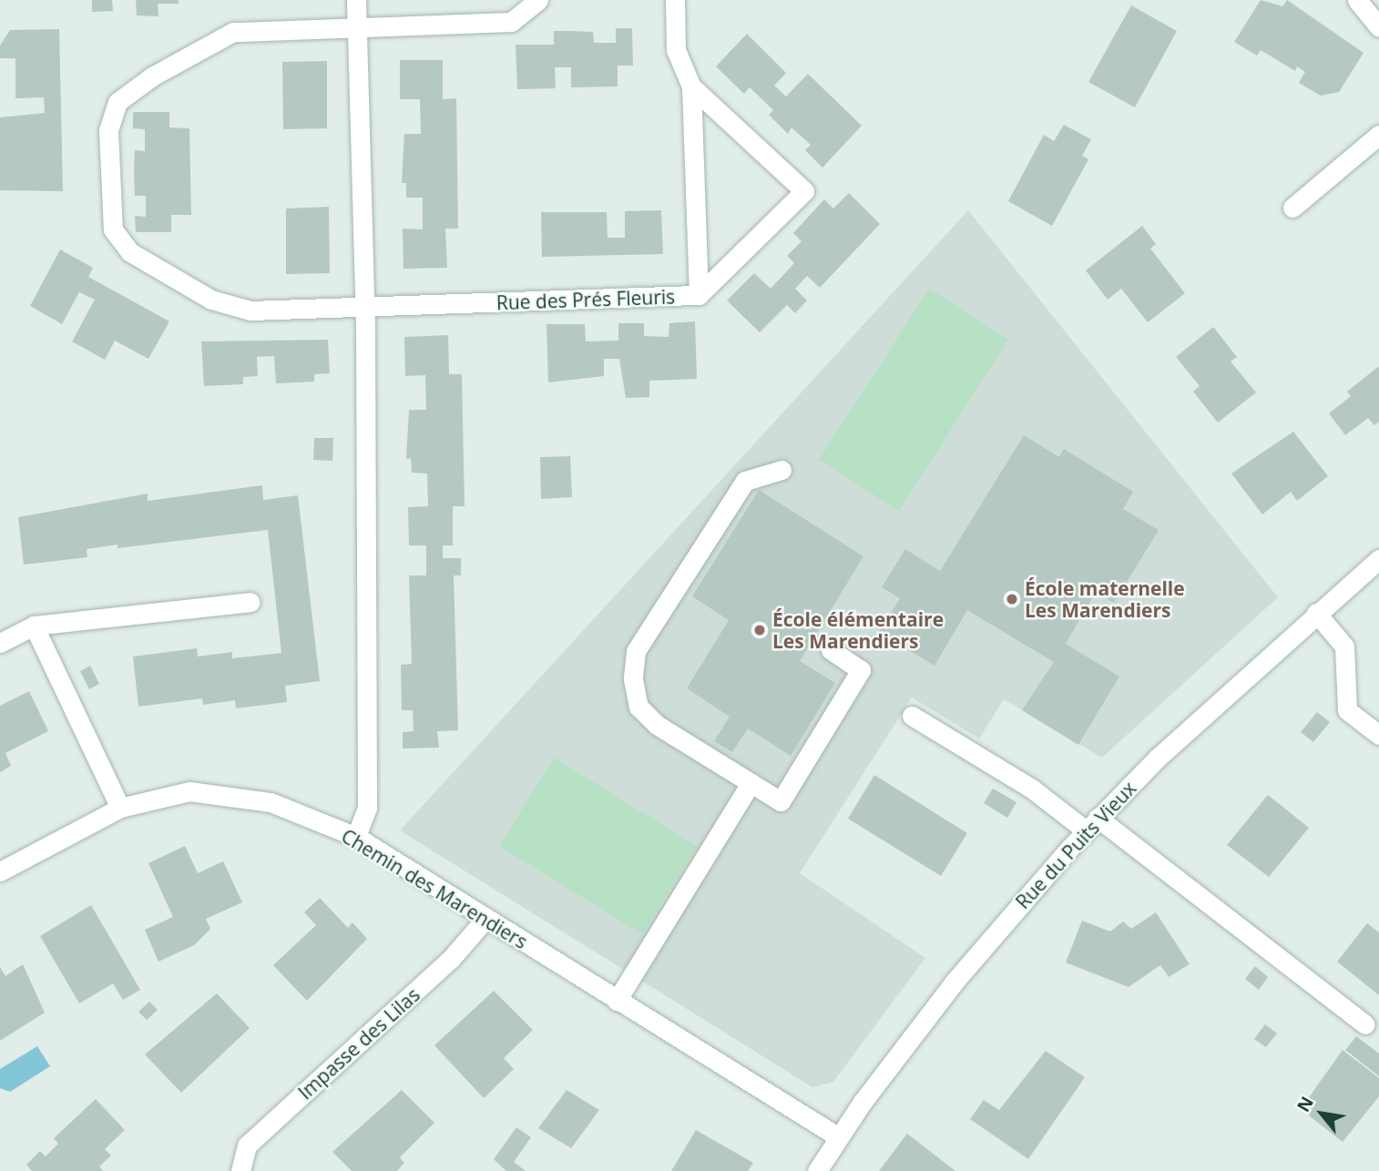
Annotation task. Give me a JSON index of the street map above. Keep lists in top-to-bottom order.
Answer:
{
  "streets": {
    "street": [
      "Rue des Prés Fleuris",
      "Rue du Puits Vieux",
      "Chemin des Marendiers",
      "Impasse des Lilas"
    ]
  },
  "crossings": [
    ["Rue du Puits Vieux", "Chemin des Marendiers"],
    ["Chemin des Marendiers", "Impasse des Lilas"]
  ],
  "places": ["École maternelle Les Marendiers", "École élémentaire Les Marendiers"],
  "north": "top left"
}
